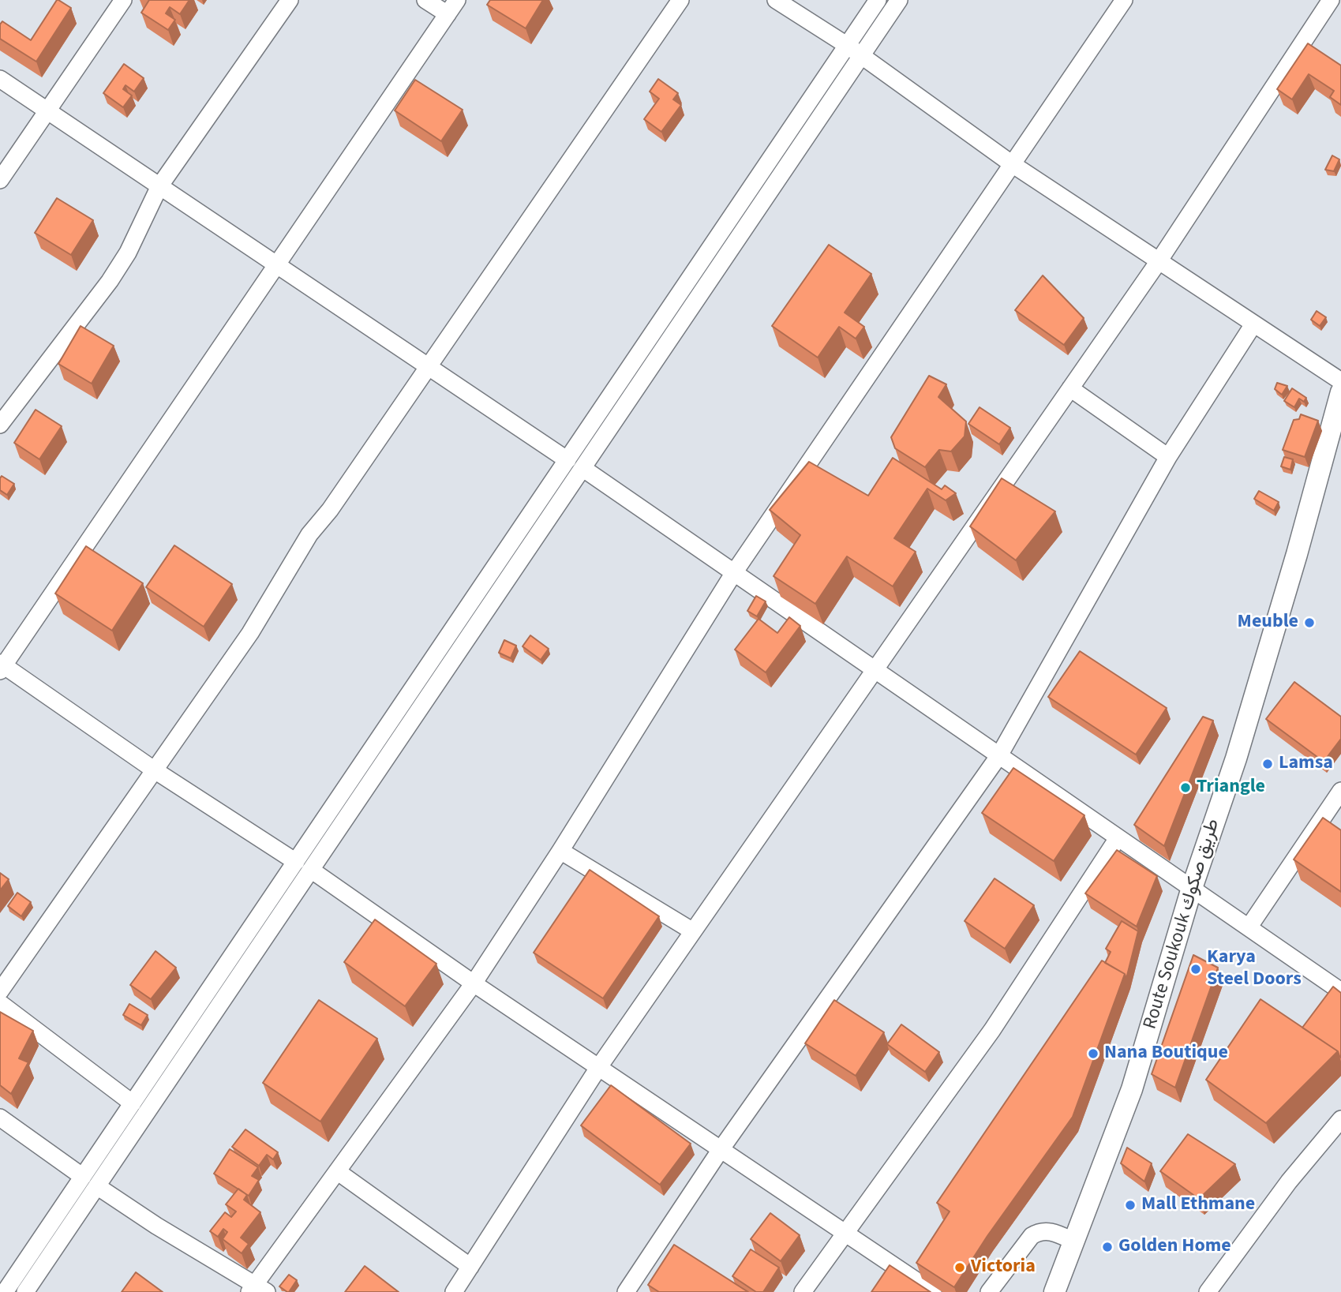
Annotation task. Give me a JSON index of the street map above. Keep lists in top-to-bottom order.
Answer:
{
  "streets": {
    "street": ["Route Soukouk طريق صكوك"]
  },
  "places": [
    "Meuble",
    "Lamsa",
    "Triangle",
    "Karya Steel Doors",
    "Nana Boutique",
    "Mall Ethmane",
    "Golden Home",
    "Victoria"
  ]
}
